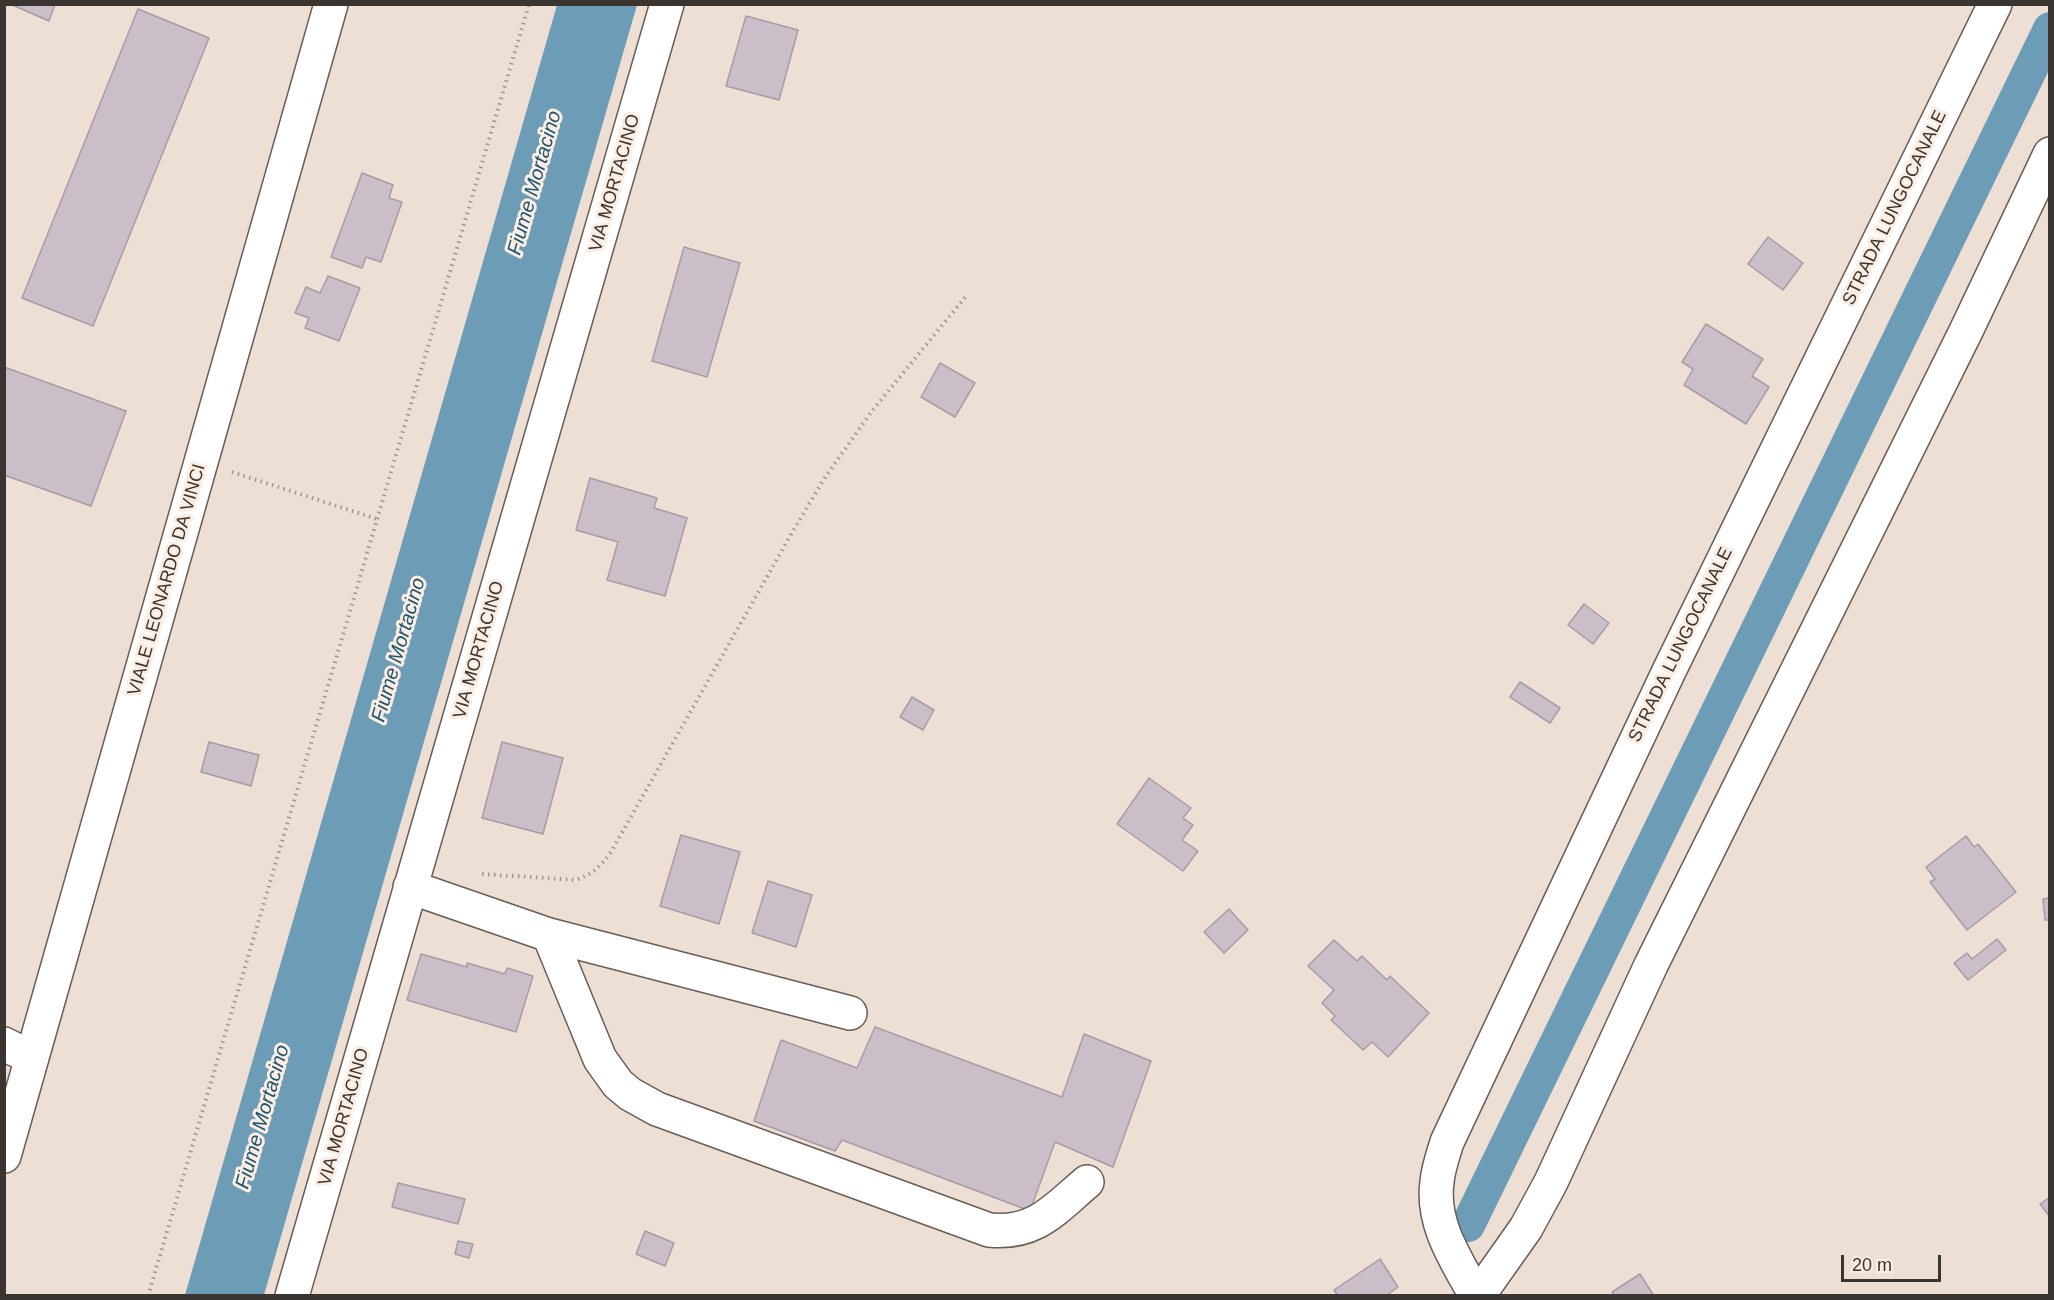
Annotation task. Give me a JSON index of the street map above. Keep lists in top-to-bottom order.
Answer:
{
  "streets": {
    "street": ["VIA MORTACINO", "STRADA LUNGOCANALE", "VIALE LEONARDO DA VINCI"]
  },
  "water": ["Fiume Mortacino"],
  "scale_bar": "20 m"
}
